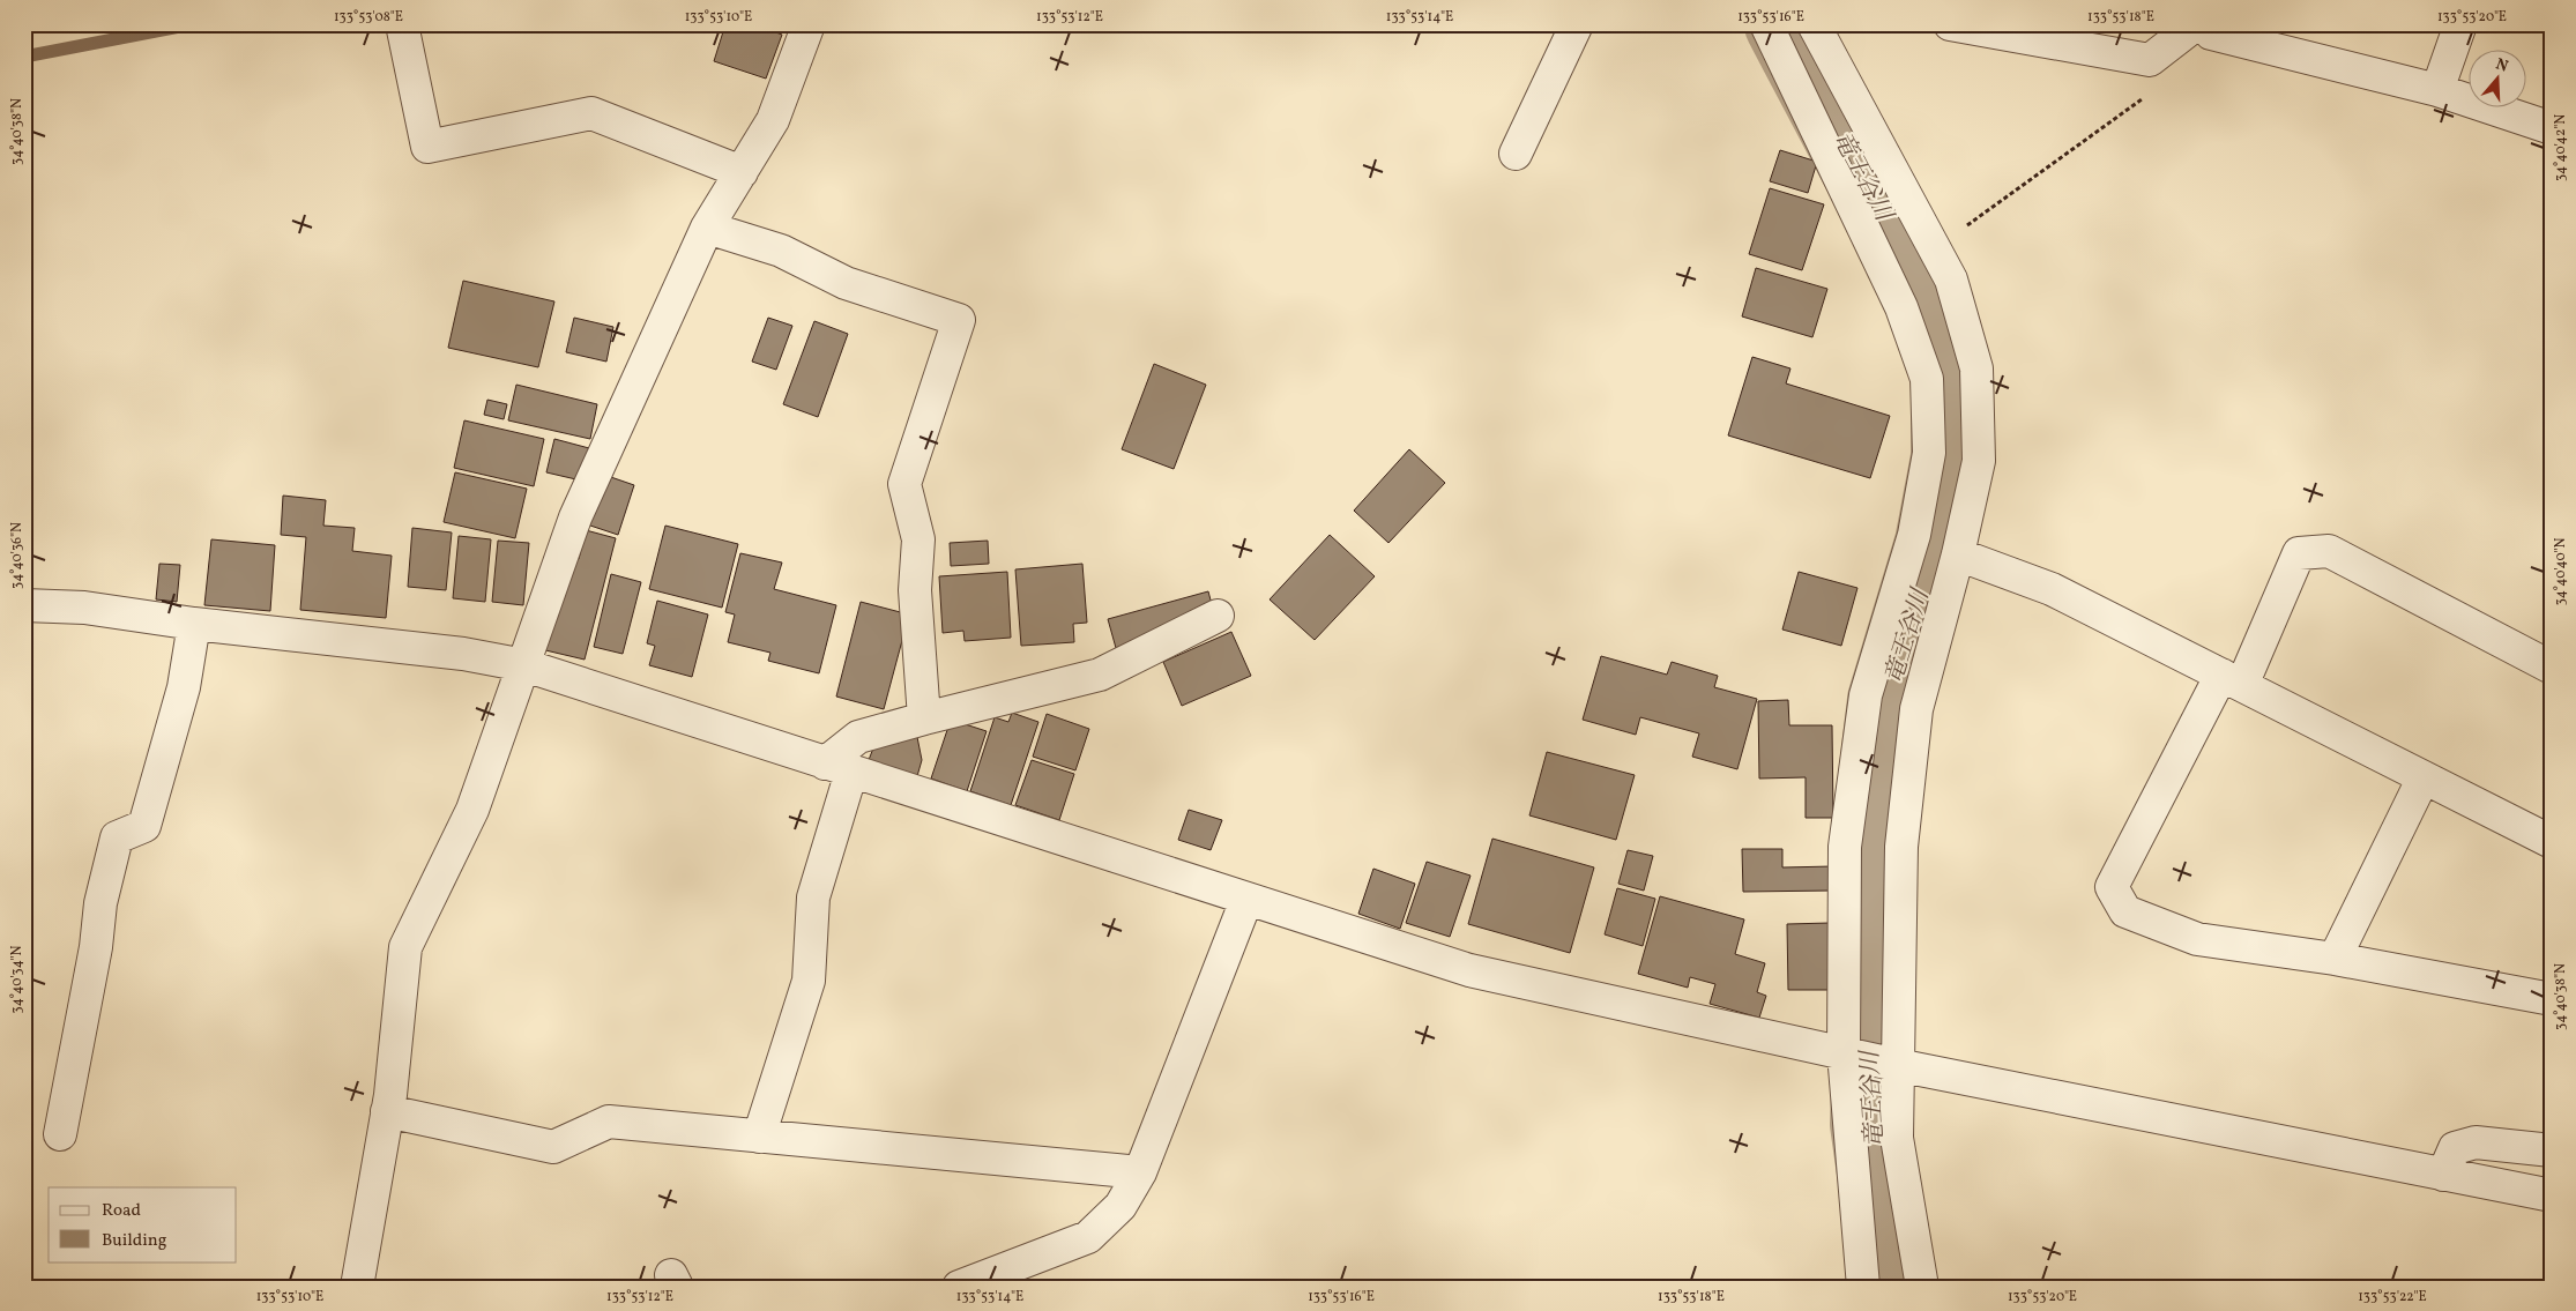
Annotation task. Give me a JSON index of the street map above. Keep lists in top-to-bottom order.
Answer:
{
  "water": ["竜王谷川"],
  "legend": ["Road", "Building"],
  "north": "top",
  "coordinates": [
    "133°53'08\"E",
    "133°53'10\"E",
    "133°53'12\"E",
    "133°53'14\"E",
    "133°53'16\"E",
    "133°53'18\"E",
    "133°53'20\"E",
    "34°40'38\"N",
    "34°40'42\"N",
    "34°40'36\"N",
    "34°40'40\"N",
    "34°40'34\"N",
    "133°53'22\"E"
  ]
}
